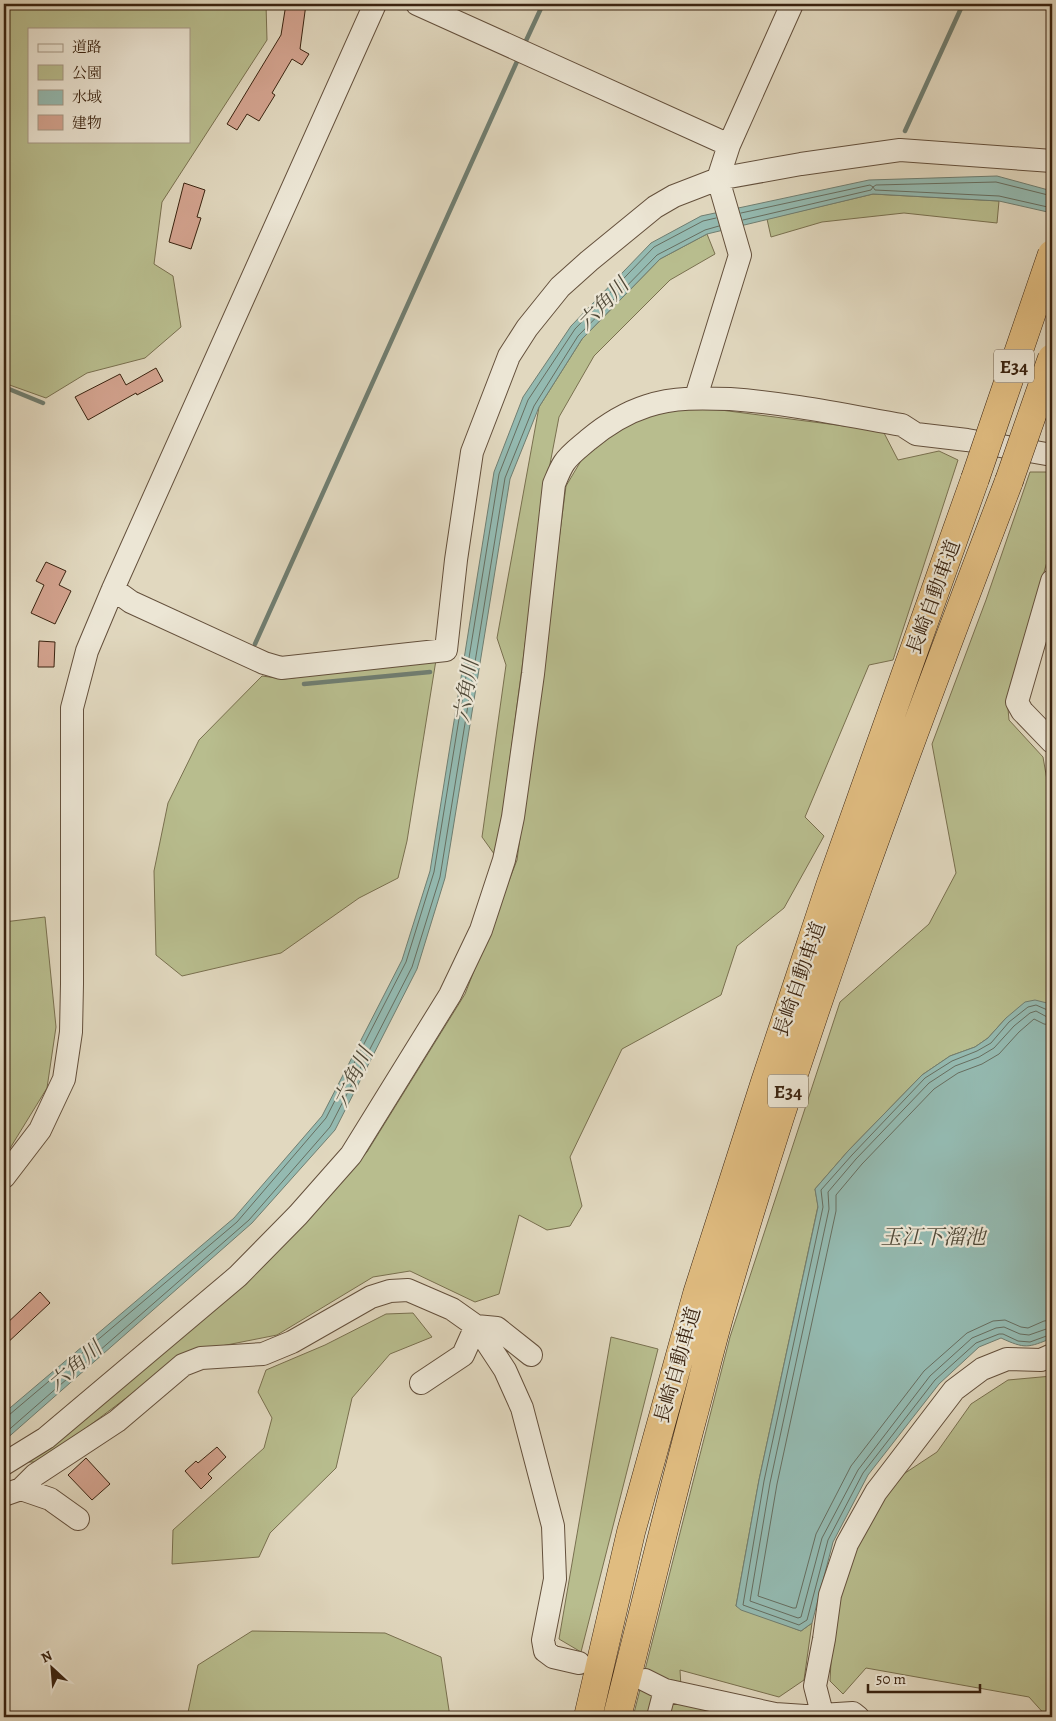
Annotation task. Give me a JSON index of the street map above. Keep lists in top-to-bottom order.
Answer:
{
  "streets": {
    "highway": ["E34", "長崎自動車道"]
  },
  "water": ["六角川", "玉江下溜池"],
  "legend": [
    "道路",
    "公園",
    "水域",
    "建物"
  ],
  "scale_bar": "50 m",
  "north": "top left"
}
